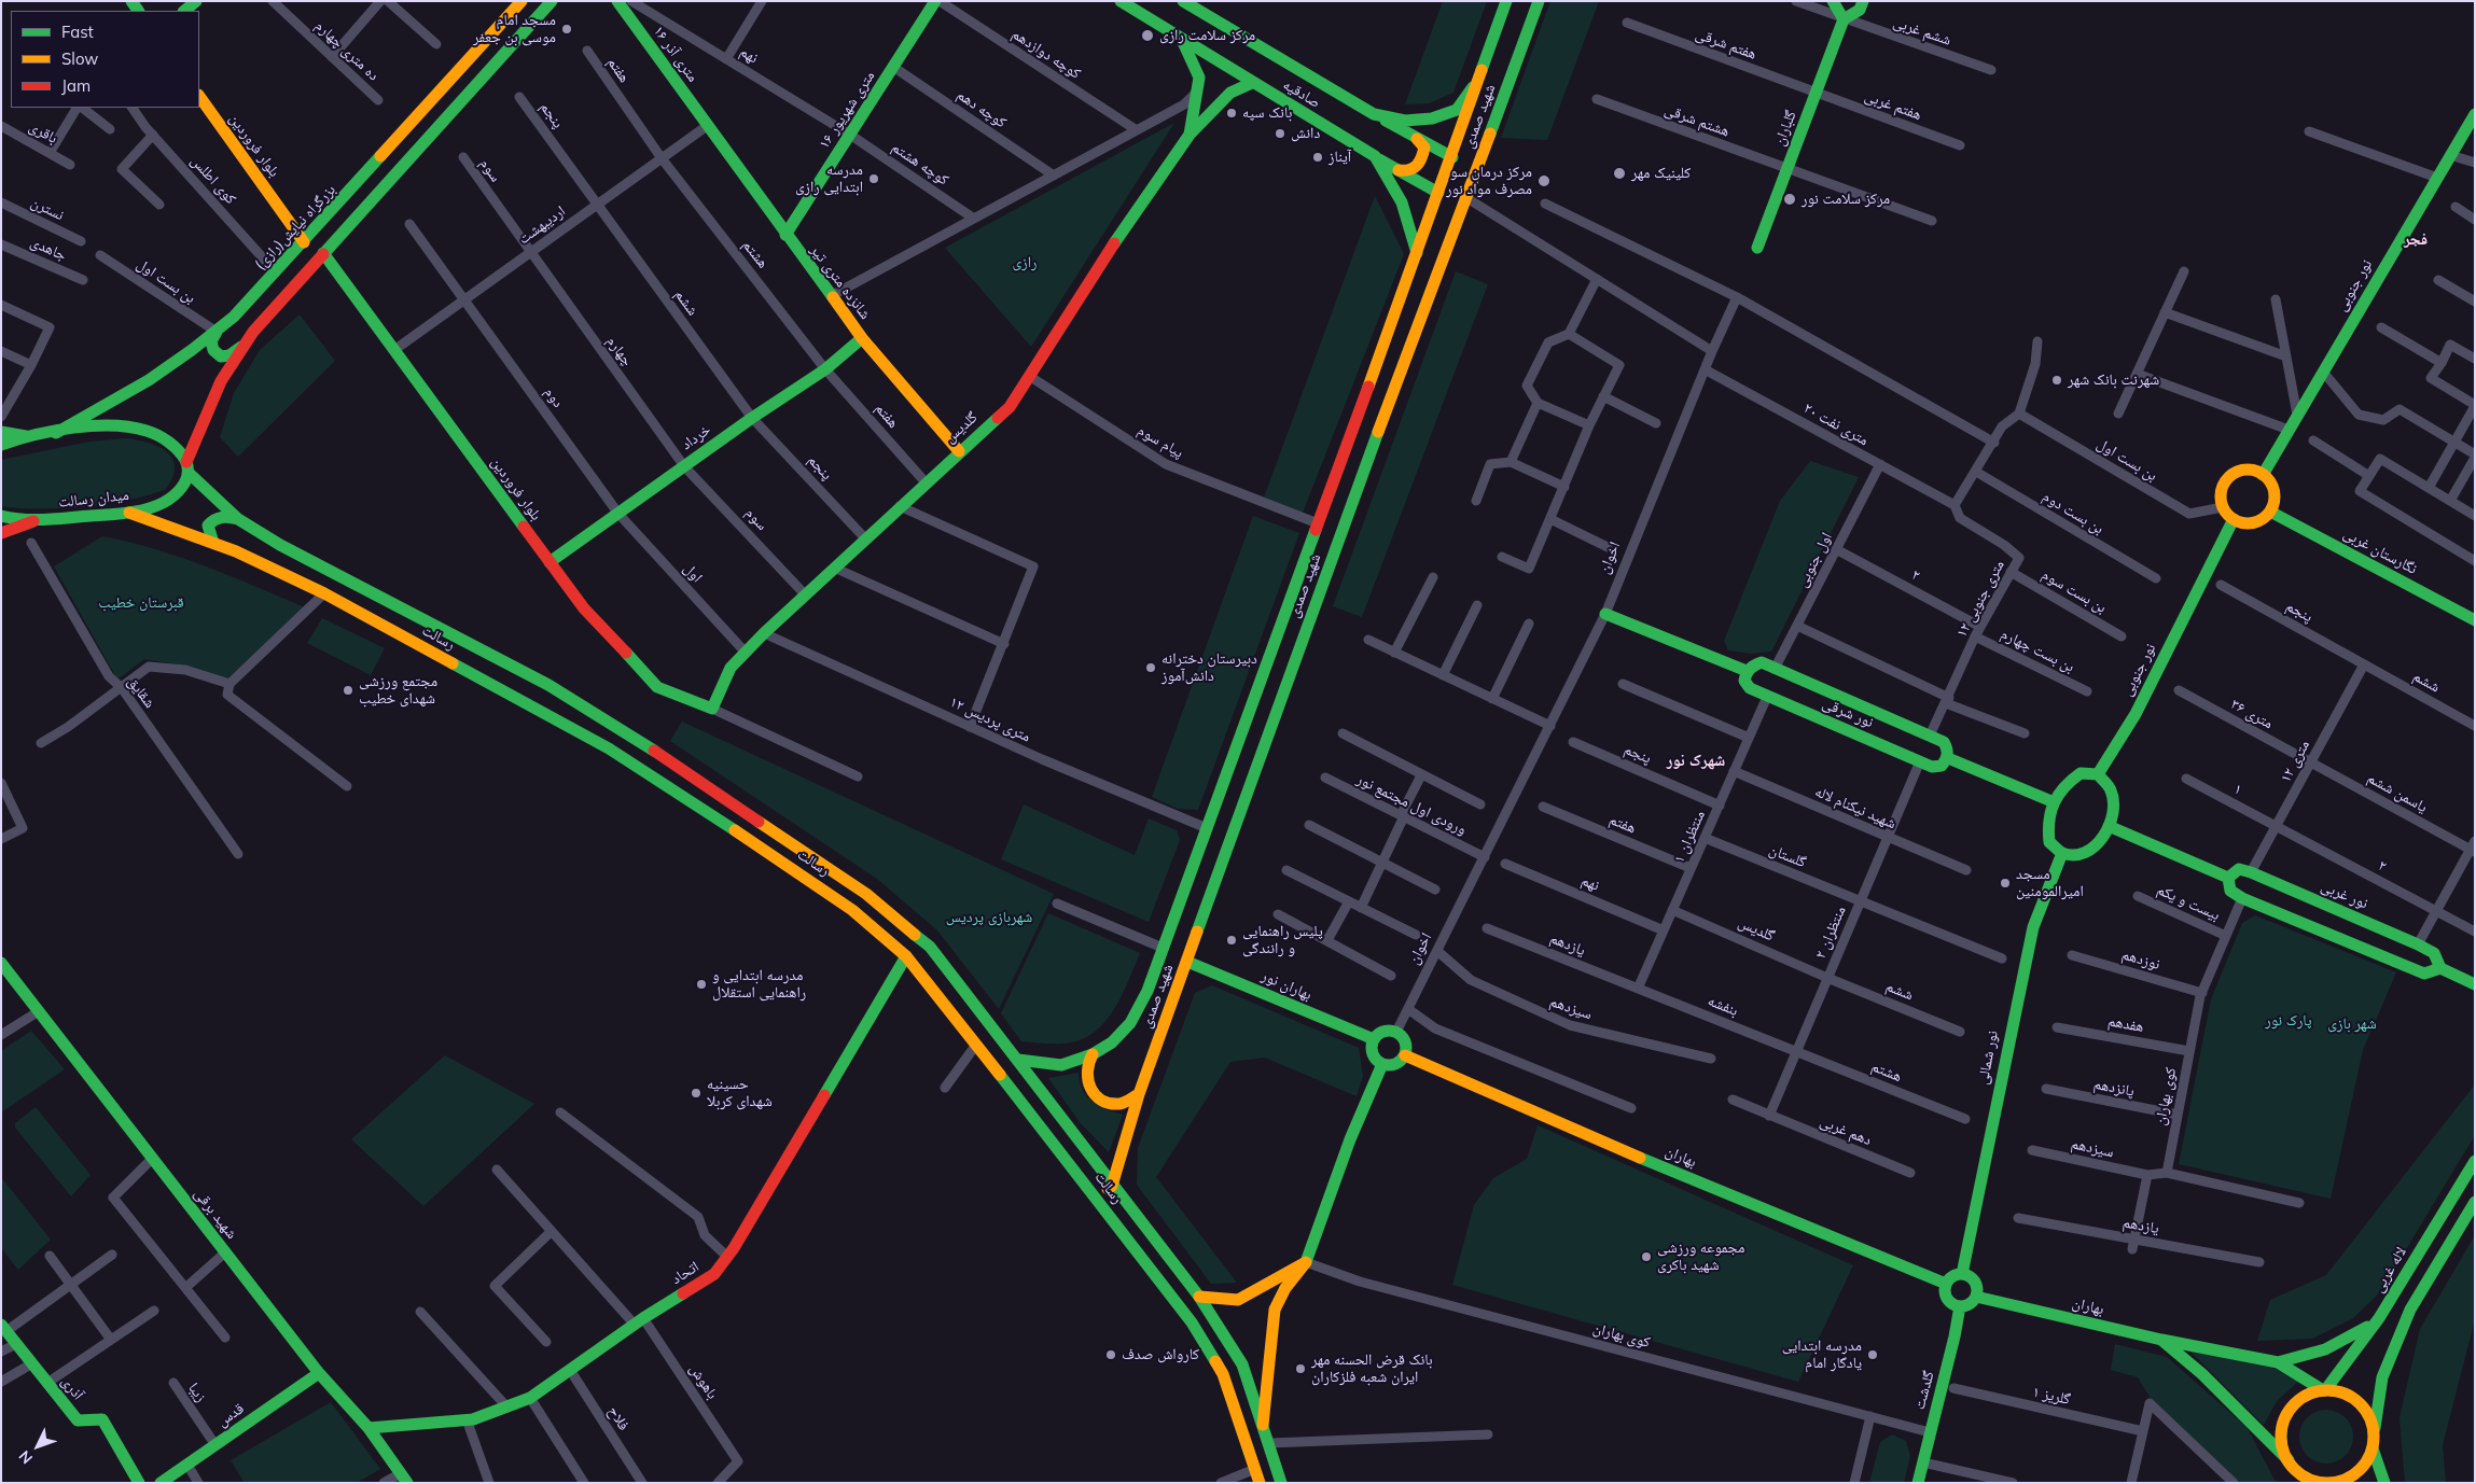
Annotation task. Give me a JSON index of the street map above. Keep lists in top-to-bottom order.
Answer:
{
  "streets": {
    "main road": [
      "۱۶ متری آذر",
      "صادقیه",
      "۱۶ متری شهریور",
      "شهید صمدی",
      "گلباران",
      "بلوار فروردین",
      "بزرگراه نیایش(رازی)",
      "شانزده متری تیر",
      "نور جنوبی",
      "گلدیس",
      "خرداد",
      "میدان رسالت",
      "نگارستان غربی",
      "رسالت",
      "نور شرقی",
      "نور غربی",
      "بهاران نور",
      "نور شمالی",
      "بهاران",
      "شهید برقی",
      "لاله غربی",
      "اتحاد",
      "آذری",
      "گلدشت",
      "قدس"
    ],
    "street": [
      "ششم غربی",
      "هفتم شرقی",
      "ده متری چهارم",
      "کوچه دوازدهم",
      "نهم",
      "هفتم",
      "هفتم غربی",
      "کوچه دهم",
      "پنجم",
      "هشتم شرقی",
      "باقری",
      "کوچه هشتم",
      "سوم",
      "کوی اطلس",
      "نسترن",
      "اردیبهشت",
      "جاهدی",
      "هشتم",
      "بن بست اول",
      "ششم",
      "چهارم",
      "دوم",
      "۲۰ متری نفت",
      "پیام سوم",
      "بن بست دوم",
      "اخوان",
      "اول جنوبی",
      "اول",
      "۲",
      "بن بست سوم",
      "۱۲ متری جنوبی",
      "بن بست چهارم",
      "شقایق",
      "۳۶ متری",
      "۱۲ متری پردیس",
      "۱۲ متری",
      "۱",
      "یاسمن ششم",
      "ورودی اول مجتمع نور",
      "شهید نیکنام لاله",
      "منتظران ۱",
      "گلستان",
      "بیست و یکم",
      "منتظران ۲",
      "یازدهم",
      "نوزدهم",
      "بنفشه",
      "سیزدهم",
      "هفدهم",
      "پانزدهم",
      "کوی بهاران",
      "دهم غربی",
      "باهوش",
      "زیبا",
      "گلریز ۱",
      "فلاح"
    ]
  },
  "crossings": [
    ["ششم غربی", "گلباران"],
    ["هفتم شرقی", "هفتم غربی"],
    ["هفتم شرقی", "گلباران"],
    ["۱۶ متری آذر", "اردیبهشت"],
    ["۱۶ متری آذر", "شانزده متری تیر"],
    ["نهم", "۱۶ متری شهریور"],
    ["نهم", "کوچه هشتم"],
    ["نهم", "منتظران ۱"],
    ["هفتم", "اردیبهشت"],
    ["هفتم", "هشتم"],
    ["هفتم", "گلدیس"],
    ["هفتم", "خرداد"],
    ["هفتم", "منتظران ۱"],
    ["صادقیه", "شهید صمدی"],
    ["صادقیه", "گلدیس"],
    ["هفتم غربی", "گلباران"],
    ["کوچه دهم", "۱۶ متری شهریور"],
    ["۱۶ متری شهریور", "کوچه هشتم"],
    ["۱۶ متری شهریور", "شانزده متری تیر"],
    ["پنجم", "اردیبهشت"],
    ["پنجم", "ششم"],
    ["پنجم", "گلدیس"],
    ["پنجم", "خرداد"],
    ["پنجم", "۱۲ متری"],
    ["پنجم", "منتظران ۱"],
    ["شهید صمدی", "پیام سوم"],
    ["شهید صمدی", "رسالت"],
    ["شهید صمدی", "۱۲ متری پردیس"],
    ["شهید صمدی", "بهاران نور"],
    ["هشتم شرقی", "گلباران"],
    ["بلوار فروردین", "اردیبهشت"],
    ["بلوار فروردین", "بزرگراه نیایش(رازی)"],
    ["بلوار فروردین", "گلدیس"],
    ["بلوار فروردین", "خرداد"],
    ["سوم", "اردیبهشت"],
    ["سوم", "چهارم"],
    ["سوم", "گلدیس"],
    ["سوم", "خرداد"],
    ["کوی اطلس", "بزرگراه نیایش(رازی)"],
    ["اردیبهشت", "هشتم"],
    ["اردیبهشت", "شانزده متری تیر"],
    ["اردیبهشت", "ششم"],
    ["اردیبهشت", "چهارم"],
    ["اردیبهشت", "دوم"],
    ["بزرگراه نیایش(رازی)", "بن بست اول"],
    ["هشتم", "خرداد"],
    ["هشتم", "منتظران ۲"],
    ["هشتم", "بنفشه"],
    ["بن بست اول", "نور جنوبی"],
    ["بن بست اول", "نگارستان غربی"],
    ["شانزده متری تیر", "گلدیس"],
    ["شانزده متری تیر", "خرداد"],
    ["نور جنوبی", "نگارستان غربی"],
    ["نور جنوبی", "نور شمالی"],
    ["ششم", "گلدیس"],
    ["ششم", "خرداد"],
    ["ششم", "۱۲ متری"],
    ["ششم", "منتظران ۲"],
    ["چهارم", "خرداد"],
    ["دوم", "خرداد"],
    ["دوم", "اول"],
    ["۲۰ متری نفت", "اخوان"],
    ["۲۰ متری نفت", "اول جنوبی"],
    ["۲۰ متری نفت", "۱۲ متری جنوبی"],
    ["گلدیس", "پیام سوم"],
    ["گلدیس", "اول"],
    ["گلدیس", "۱۲ متری پردیس"],
    ["گلدیس", "منتظران ۱"],
    ["گلدیس", "منتظران ۲"],
    ["خرداد", "اول"],
    ["میدان رسالت", "رسالت"],
    ["اخوان", "ورودی اول مجتمع نور"],
    ["اخوان", "بهاران نور"],
    ["اخوان", "سیزدهم"],
    ["اخوان", "بهاران"],
    ["اول جنوبی", "۲"],
    ["اول جنوبی", "نور شرقی"],
    ["۲", "۱۲ متری جنوبی"],
    ["۲", "بن بست چهارم"],
    ["۲", "۱۲ متری"],
    ["۲", "۱"],
    ["بن بست سوم", "۱۲ متری جنوبی"],
    ["۱۲ متری جنوبی", "بن بست چهارم"],
    ["۱۲ متری جنوبی", "نور شرقی"],
    ["رسالت", "اتحاد"],
    ["نور شرقی", "منتظران ۱"],
    ["نور شرقی", "منتظران ۲"],
    ["۳۶ متری", "۱۲ متری"],
    ["۳۶ متری", "یاسمن ششم"],
    ["۱۲ متری", "۱"],
    ["۱۲ متری", "یاسمن ششم"],
    ["۱۲ متری", "نور غربی"],
    ["شهید نیکنام لاله", "منتظران ۱"],
    ["شهید نیکنام لاله", "منتظران ۲"],
    ["منتظران ۱", "گلستان"],
    ["منتظران ۱", "یازدهم"],
    ["منتظران ۱", "بنفشه"],
    ["گلستان", "منتظران ۲"],
    ["بیست و یکم", "کوی بهاران"],
    ["منتظران ۲", "بنفشه"],
    ["منتظران ۲", "دهم غربی"],
    ["یازدهم", "بنفشه"],
    ["نوزدهم", "کوی بهاران"],
    ["بهاران نور", "بهاران"],
    ["سیزدهم", "کوی بهاران"],
    ["هفدهم", "کوی بهاران"],
    ["نور شمالی", "بهاران"],
    ["نور شمالی", "گلدشت"],
    ["پانزدهم", "کوی بهاران"],
    ["کوی بهاران", "گلدشت"],
    ["بهاران", "لاله غربی"],
    ["بهاران", "گلدشت"],
    ["شهید برقی", "اتحاد"],
    ["شهید برقی", "قدس"],
    ["اتحاد", "باهوش"],
    ["اتحاد", "فلاح"],
    ["زیبا", "قدس"]
  ],
  "districts": ["فجر", "شهرک نور"],
  "parks": [
    "رازی",
    "قبرستان خطیب",
    "شهربازی پردیس",
    "پارک نور",
    "شهر بازی"
  ],
  "places": [
    "مسجد امام موسی بن جعفر",
    "مرکز سلامت رازی",
    "بانک سپه",
    "دانش",
    "آیناز",
    "کلینیک مهر",
    "مدرسه ابتدایی رازی",
    "مرکز درمان سو مصرف مواد نور",
    "مرکز سلامت نور",
    "شهرنت بانک شهر",
    "دبیرستان دخترانه دانش‌آموز",
    "مجتمع ورزشی شهدای خطیب",
    "مسجد امیرالمومنین",
    "پلیس راهنمایی و رانندگی",
    "مدرسه ابتدایی و راهنمایی استقلال",
    "حسینیه شهدای کربلا",
    "مجموعه ورزشی شهید باکری",
    "کارواش صدف",
    "مدرسه ابتدایی یادگار امام",
    "بانک قرض الحسنه مهر ایران شعبه فلزکاران"
  ],
  "legend": ["Fast", "Slow", "Jam"],
  "north": "bottom left"
}
